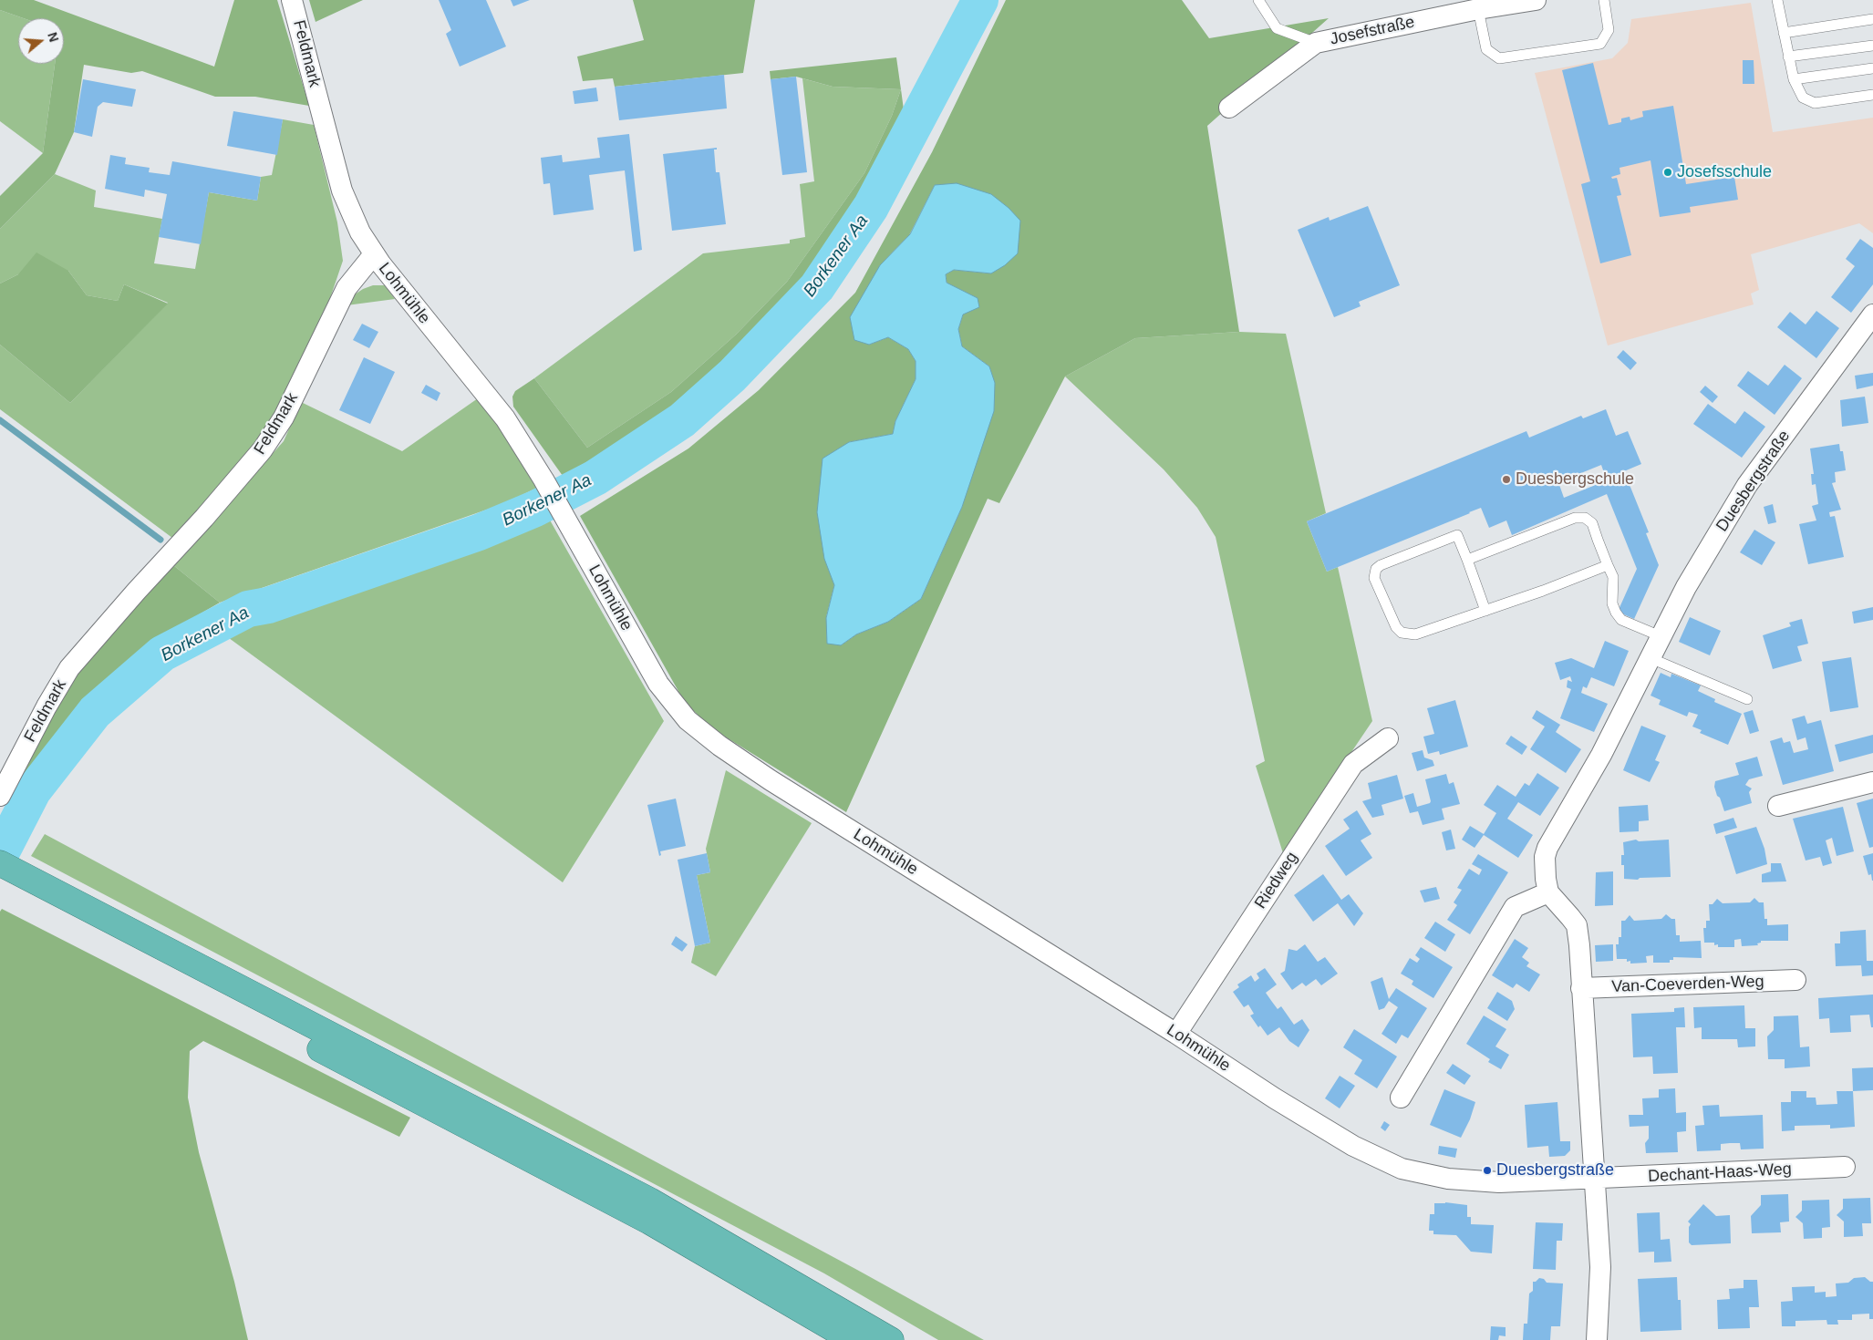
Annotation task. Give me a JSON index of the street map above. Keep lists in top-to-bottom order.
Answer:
{
  "streets": {
    "street": [
      "Josefstraße",
      "Feldmark",
      "Lohmühle",
      "Duesbergstraße",
      "Riedweg",
      "Van-Coeverden-Weg",
      "Dechant-Haas-Weg"
    ]
  },
  "crossings": [
    ["Feldmark", "Lohmühle"],
    ["Lohmühle", "Riedweg"],
    ["Lohmühle", "Dechant-Haas-Weg"]
  ],
  "water": ["Borkener Aa"],
  "places": ["Josefsschule", "Duesbergschule", "Duesbergstraße"],
  "north": "right"
}
